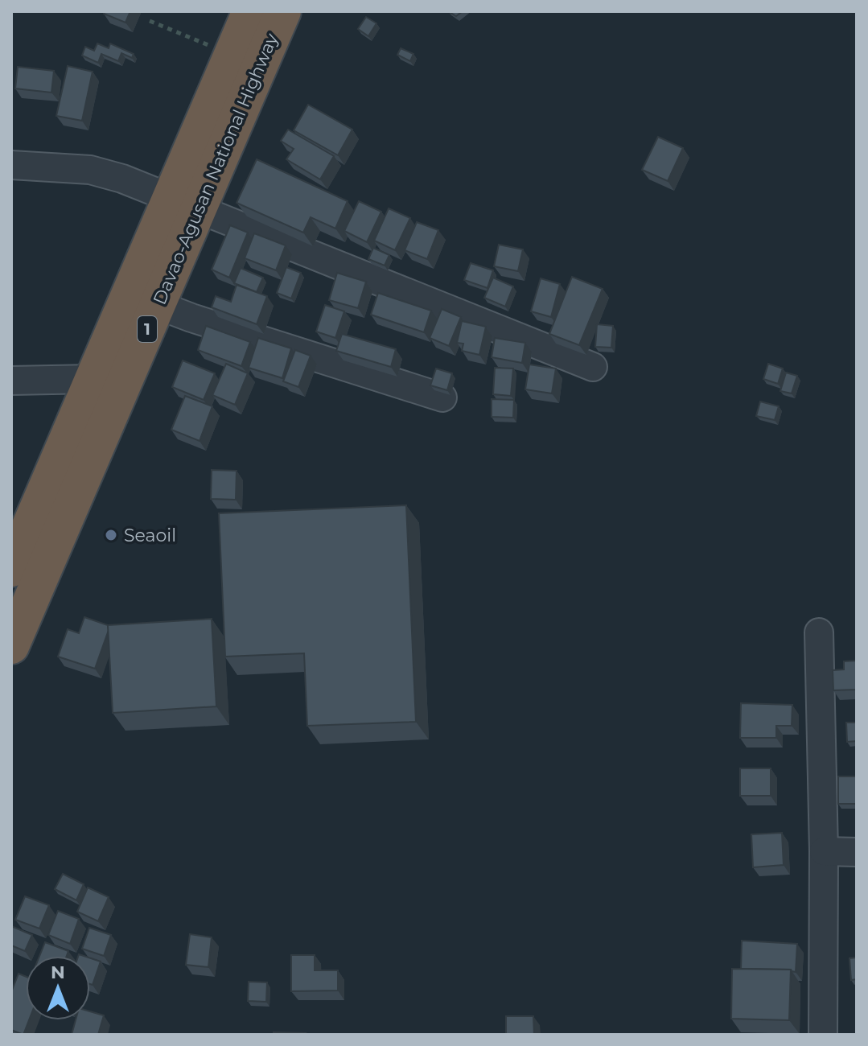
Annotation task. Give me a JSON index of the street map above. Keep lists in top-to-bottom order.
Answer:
{
  "streets": {
    "highway": ["Davao-Agusan National Highway", "1"]
  },
  "places": ["Seaoil"],
  "north": "top"
}
